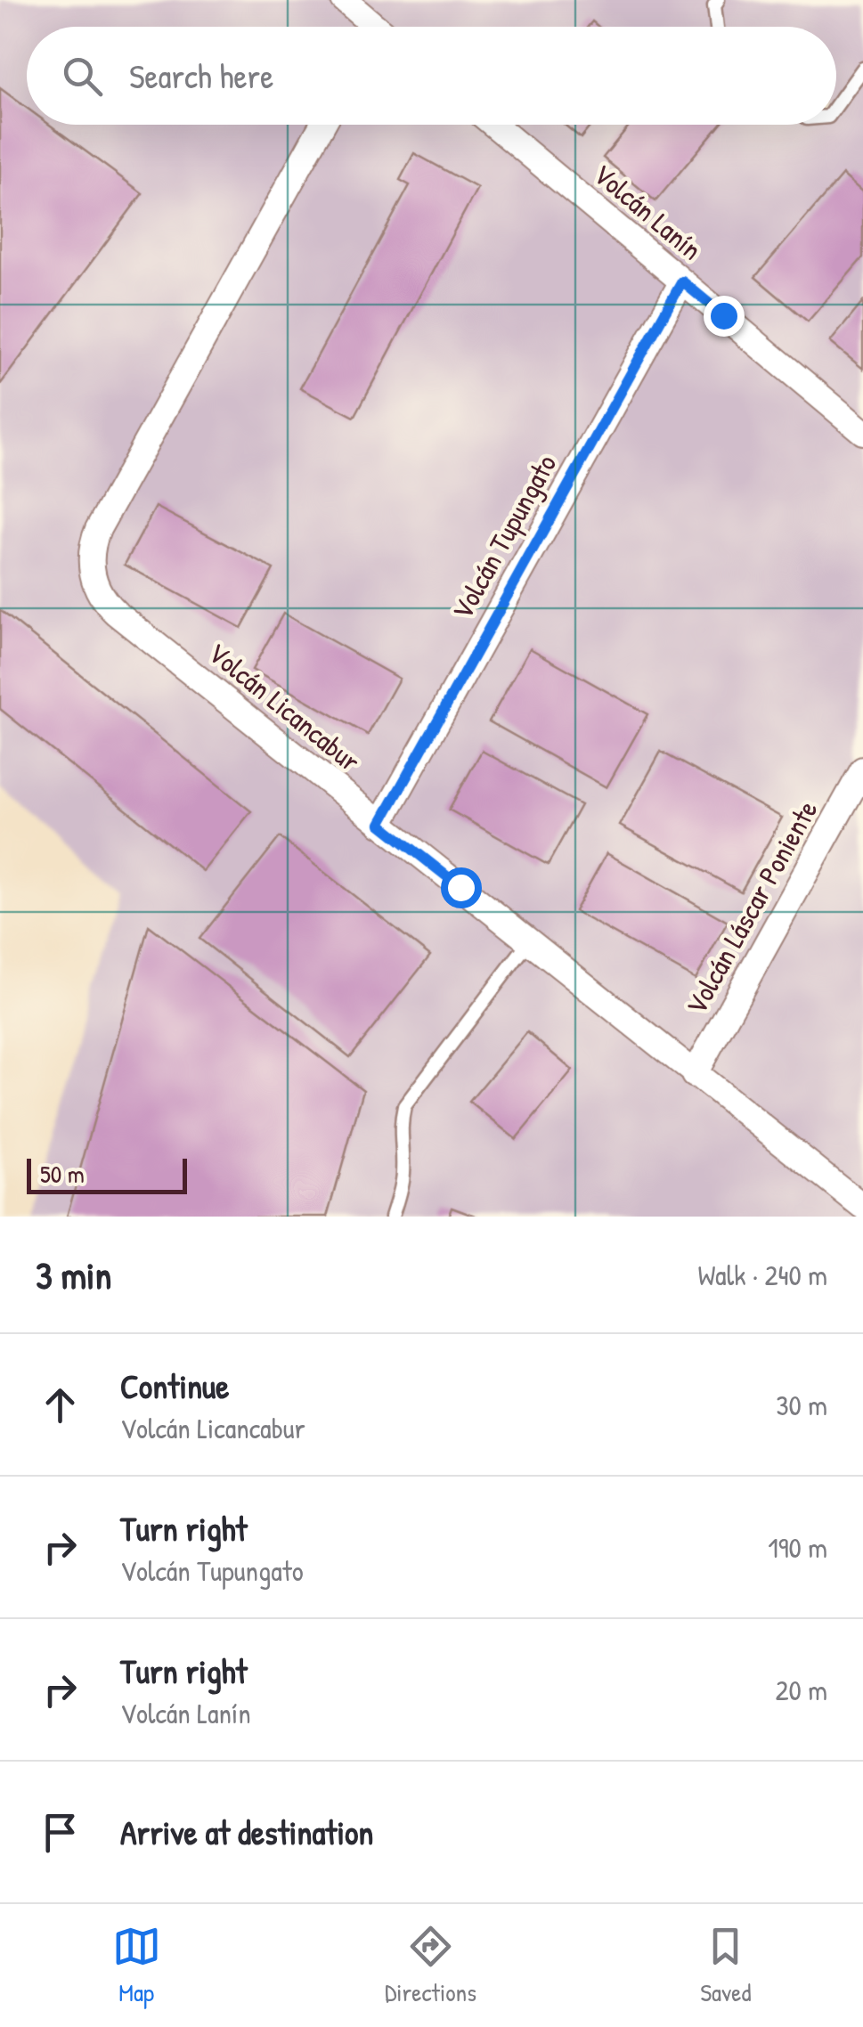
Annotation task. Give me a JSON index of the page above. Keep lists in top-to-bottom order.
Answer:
{
  "streets": {
    "street": [
      "Volcán Lanín",
      "Volcán Tupungato",
      "Volcán Licancabur",
      "Volcán Láscar Poniente"
    ]
  },
  "crossings": [
    ["Volcán Lanín", "Volcán Tupungato"],
    ["Volcán Tupungato", "Volcán Licancabur"],
    ["Volcán Licancabur", "Volcán Láscar Poniente"]
  ],
  "scale_bar": "50 m",
  "page": {
    "search": "Search here",
    "scale": "50 m",
    "heading": ["3 min", "Walk · 240 m"],
    "list": [
      ["Continue", "Volcán Licancabur", "30 m"],
      ["Turn right", "Volcán Tupungato", "190 m"],
      ["Turn right", "Volcán Lanín", "20 m"],
      "Arrive at destination"
    ],
    "nav": ["Map", "Directions", "Saved"]
  }
}
